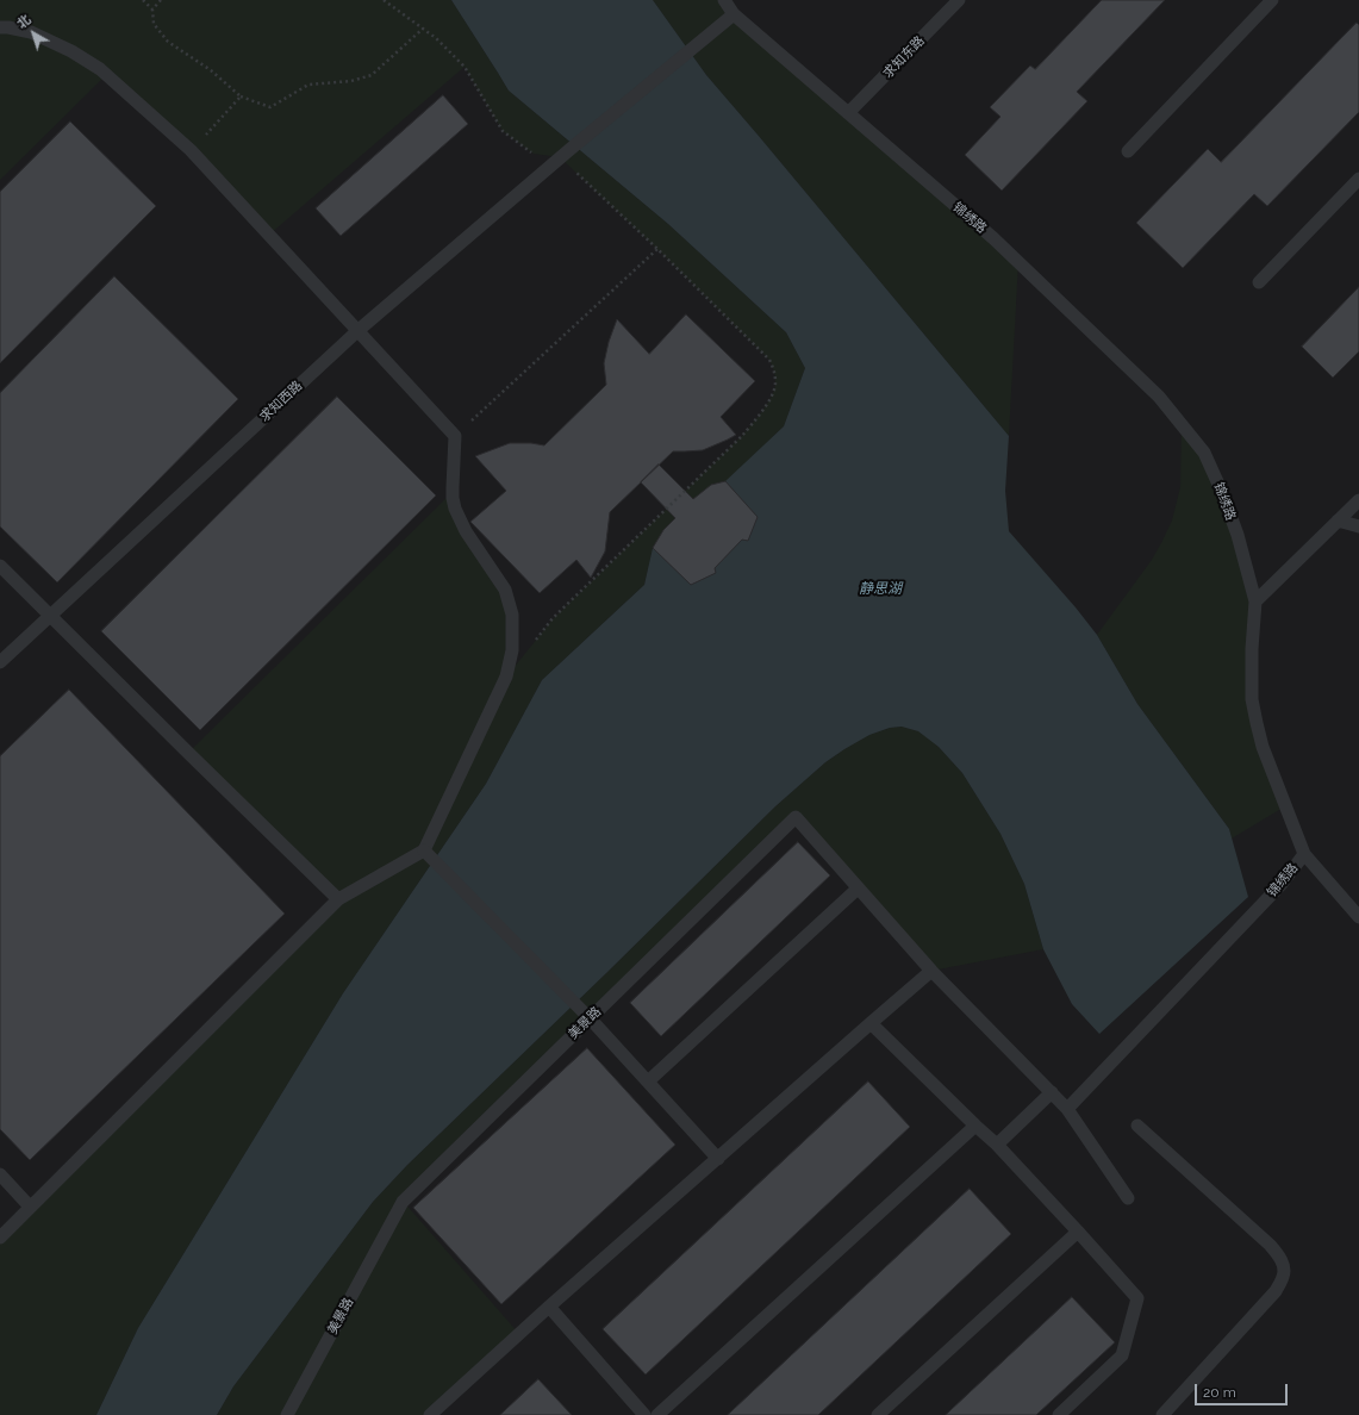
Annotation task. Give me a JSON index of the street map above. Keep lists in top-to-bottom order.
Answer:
{
  "streets": {
    "lane": [
      "求知东路",
      "锦绣路",
      "求知西路",
      "美景路"
    ]
  },
  "crossings": [
    ["求知东路", "锦绣路"],
    ["锦绣路", "求知西路"],
    ["锦绣路", "美景路"]
  ],
  "water": ["静思湖"],
  "scale_bar": "20 m",
  "north": "top left"
}
